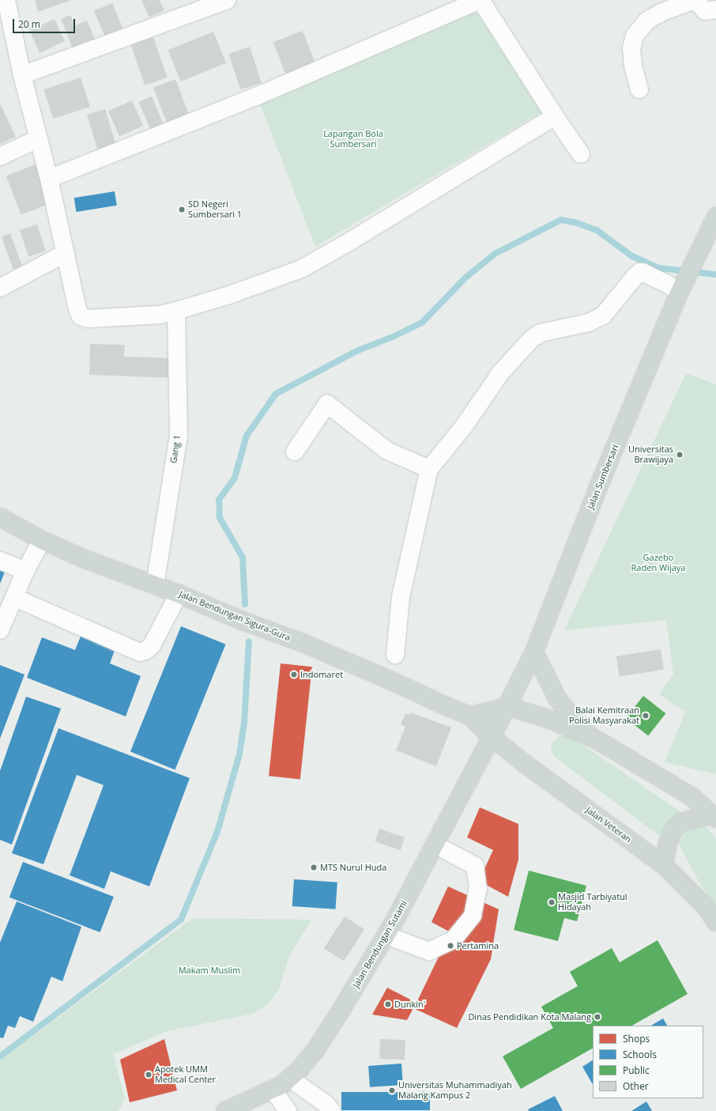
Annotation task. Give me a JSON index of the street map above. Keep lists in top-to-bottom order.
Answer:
{
  "streets": {
    "main road": [
      "Jalan Sumbersari",
      "Jalan Bendungan Sigura-Gura",
      "Jalan Veteran",
      "Jalan Bendungan Sutami"
    ],
    "street": ["Gang 1"]
  },
  "crossings": [
    ["Gang 1", "Jalan Bendungan Sigura-Gura"],
    ["Jalan Sumbersari", "Jalan Veteran"],
    ["Jalan Sumbersari", "Jalan Bendungan Sutami"],
    ["Jalan Bendungan Sigura-Gura", "Jalan Veteran"],
    ["Jalan Veteran", "Jalan Bendungan Sutami"]
  ],
  "parks": ["Lapangan Bola Sumbersari", "Gazebo Raden Wijaya", "Makam Muslim"],
  "places": [
    "SD Negeri Sumbersari 1",
    "Universitas Brawijaya",
    "Indomaret",
    "Balai Kemitraan Polisi Masyarakat",
    "MTS Nurul Huda",
    "Masjid Tarbiyatul Hidayah",
    "Pertamina",
    "Dunkin'",
    "Dinas Pendidikan Kota Malang",
    "Apotek UMM Medical Center",
    "Universitas Muhammadiyah Malang Kampus 2"
  ],
  "legend": [
    "Shops",
    "Schools",
    "Public",
    "Other"
  ],
  "scale_bar": "20 m"
}
